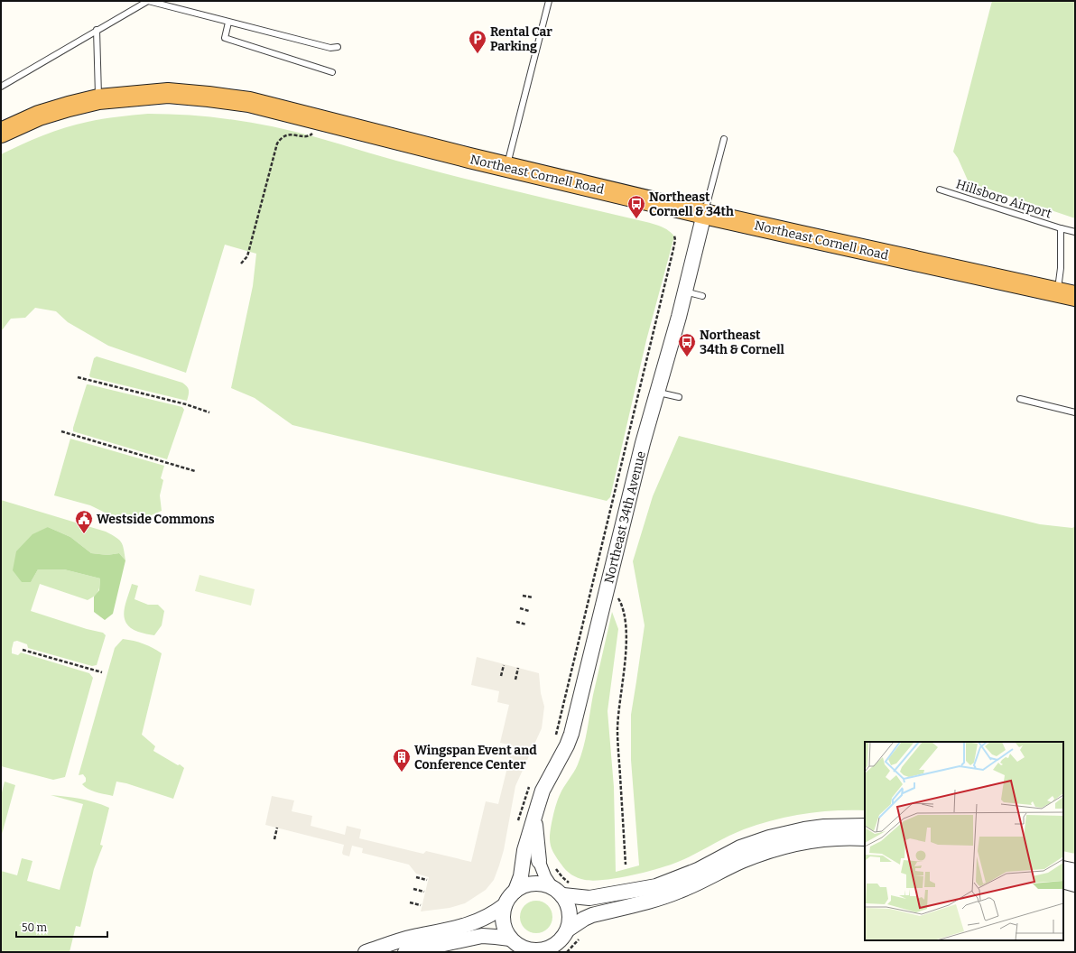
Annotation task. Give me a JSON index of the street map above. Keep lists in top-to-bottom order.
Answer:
{
  "streets": {
    "highway": ["Northeast Cornell Road"],
    "street": ["Northeast 34th Avenue"],
    "lane": ["Hillsboro Airport"]
  },
  "crossings": [
    ["Northeast Cornell Road", "Hillsboro Airport"],
    ["Northeast Cornell Road", "Northeast 34th Avenue"]
  ],
  "places": {
    "parking": ["Rental Car Parking"],
    "bus stop": ["Northeast Cornell & 34th", "Northeast 34th & Cornell"],
    "public building": ["Westside Commons"],
    "building": ["Wingspan Event and Conference Center"]
  },
  "scale_bar": "50 m"
}
